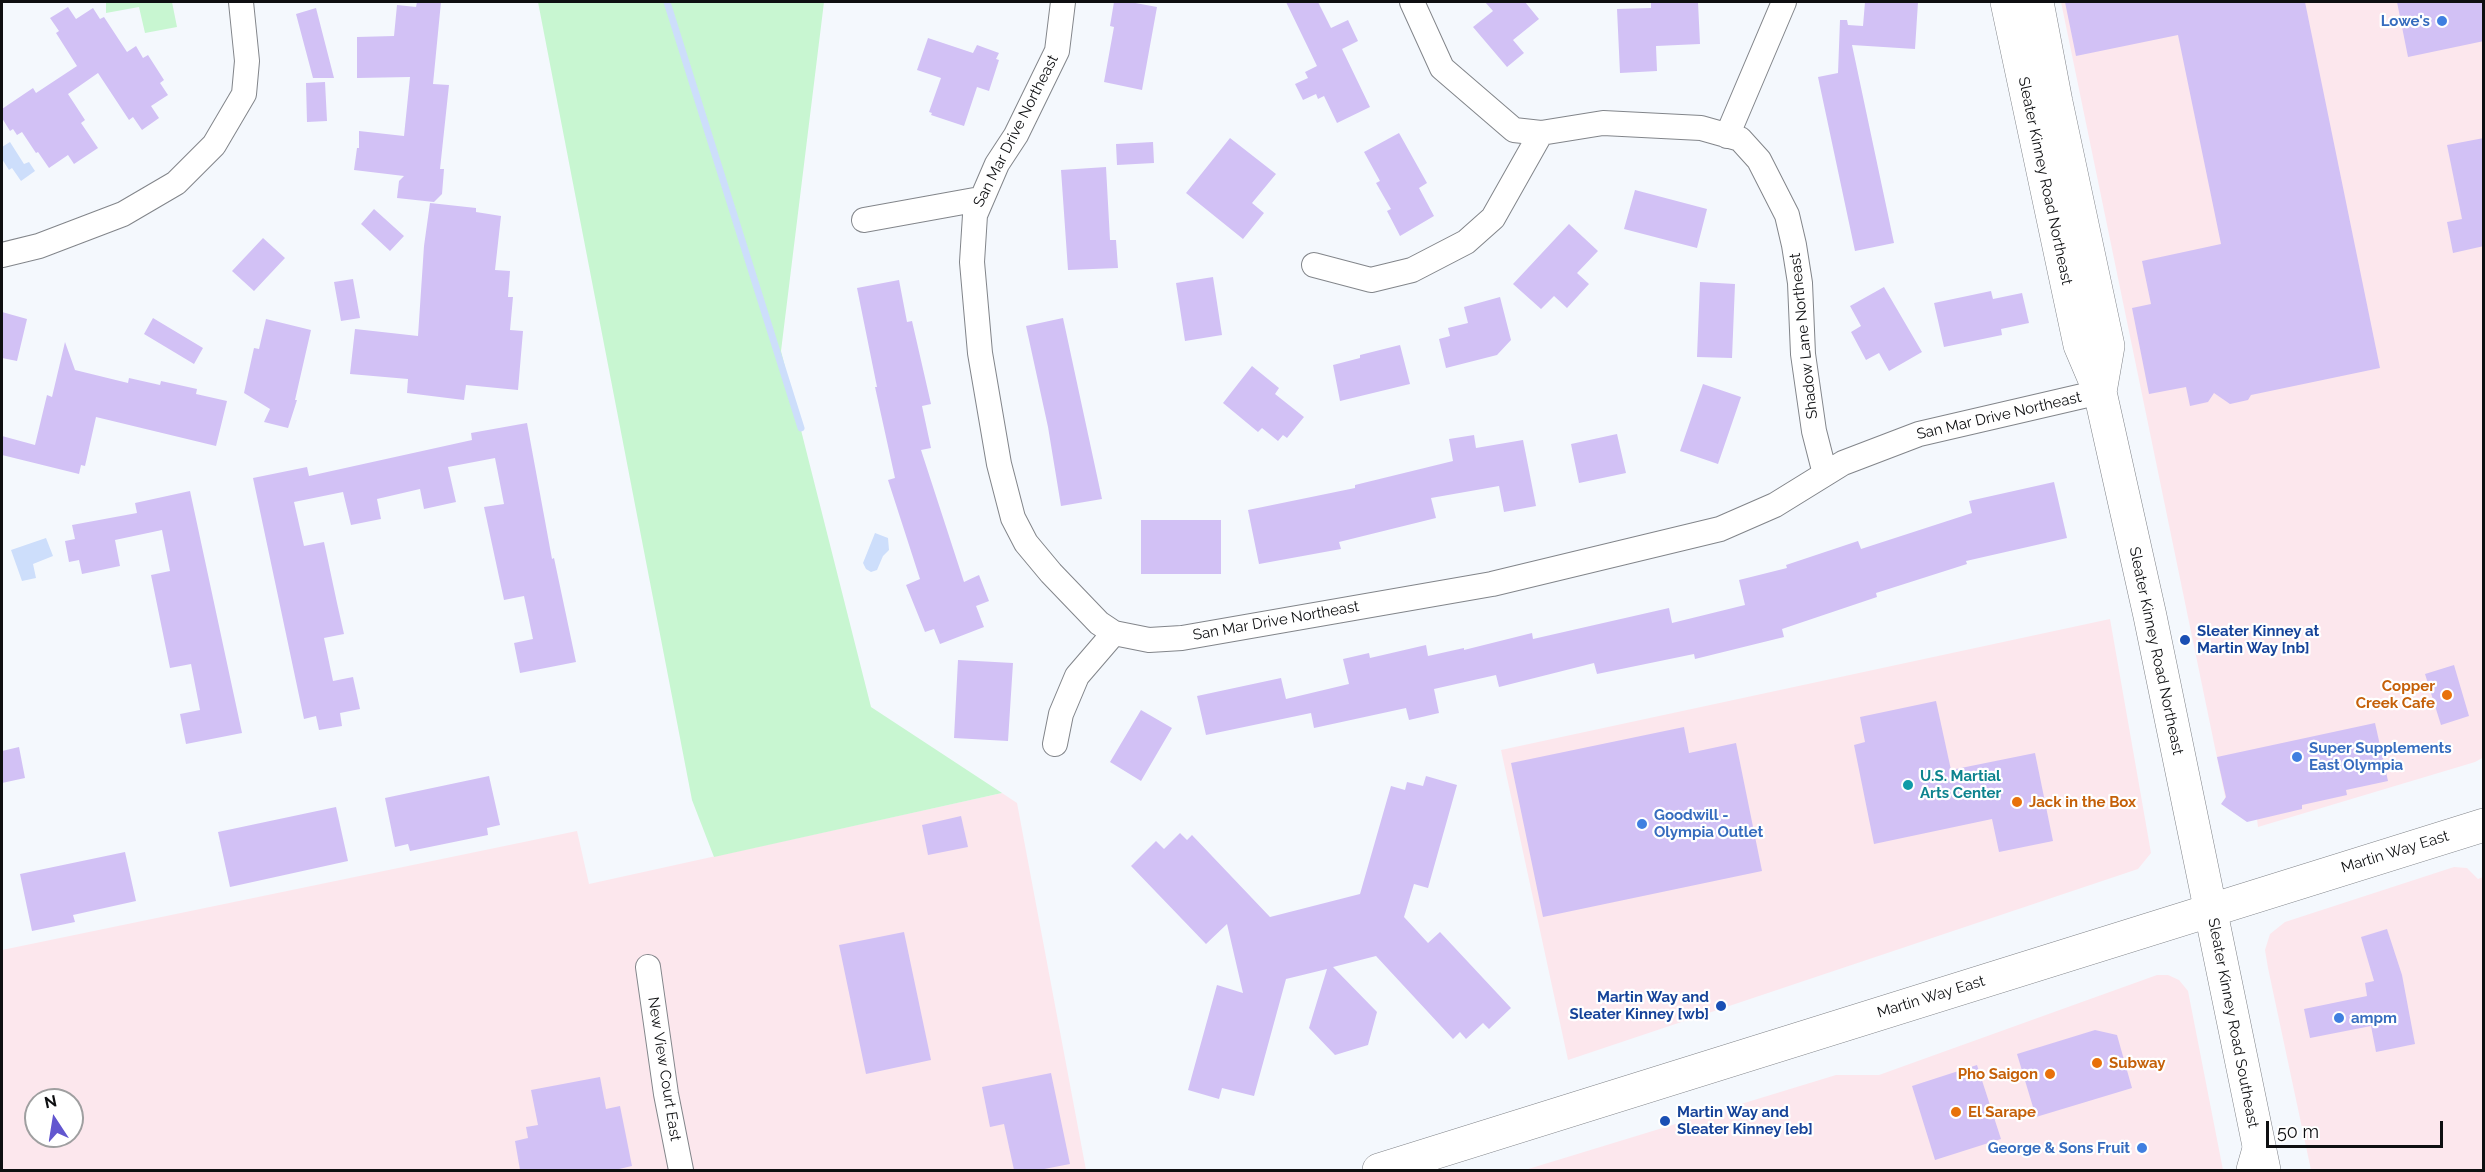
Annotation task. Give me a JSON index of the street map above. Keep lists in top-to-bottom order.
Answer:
{
  "streets": {
    "main road": ["Sleater Kinney Road Northeast", "Martin Way East", "Sleater Kinney Road Southeast"],
    "street": ["San Mar Drive Northeast", "Shadow Lane Northeast", "New View Court East"]
  },
  "crossings": [
    ["San Mar Drive Northeast", "Sleater Kinney Road Northeast"],
    ["San Mar Drive Northeast", "Shadow Lane Northeast"],
    ["Sleater Kinney Road Northeast", "Martin Way East"],
    ["Sleater Kinney Road Northeast", "Sleater Kinney Road Southeast"],
    ["Martin Way East", "Sleater Kinney Road Southeast"]
  ],
  "places": [
    "Lowe's",
    "Sleater Kinney at Martin Way [nb]",
    "Copper Creek Cafe",
    "Super Supplements East Olympia",
    "U.S. Martial Arts Center",
    "Jack in the Box",
    "Goodwill - Olympia Outlet",
    "Martin Way and Sleater Kinney [wb]",
    "ampm",
    "Subway",
    "Pho Saigon",
    "El Sarape",
    "Martin Way and Sleater Kinney [eb]",
    "George & Sons Fruit"
  ],
  "scale_bar": "50 m",
  "north": "top"
}
